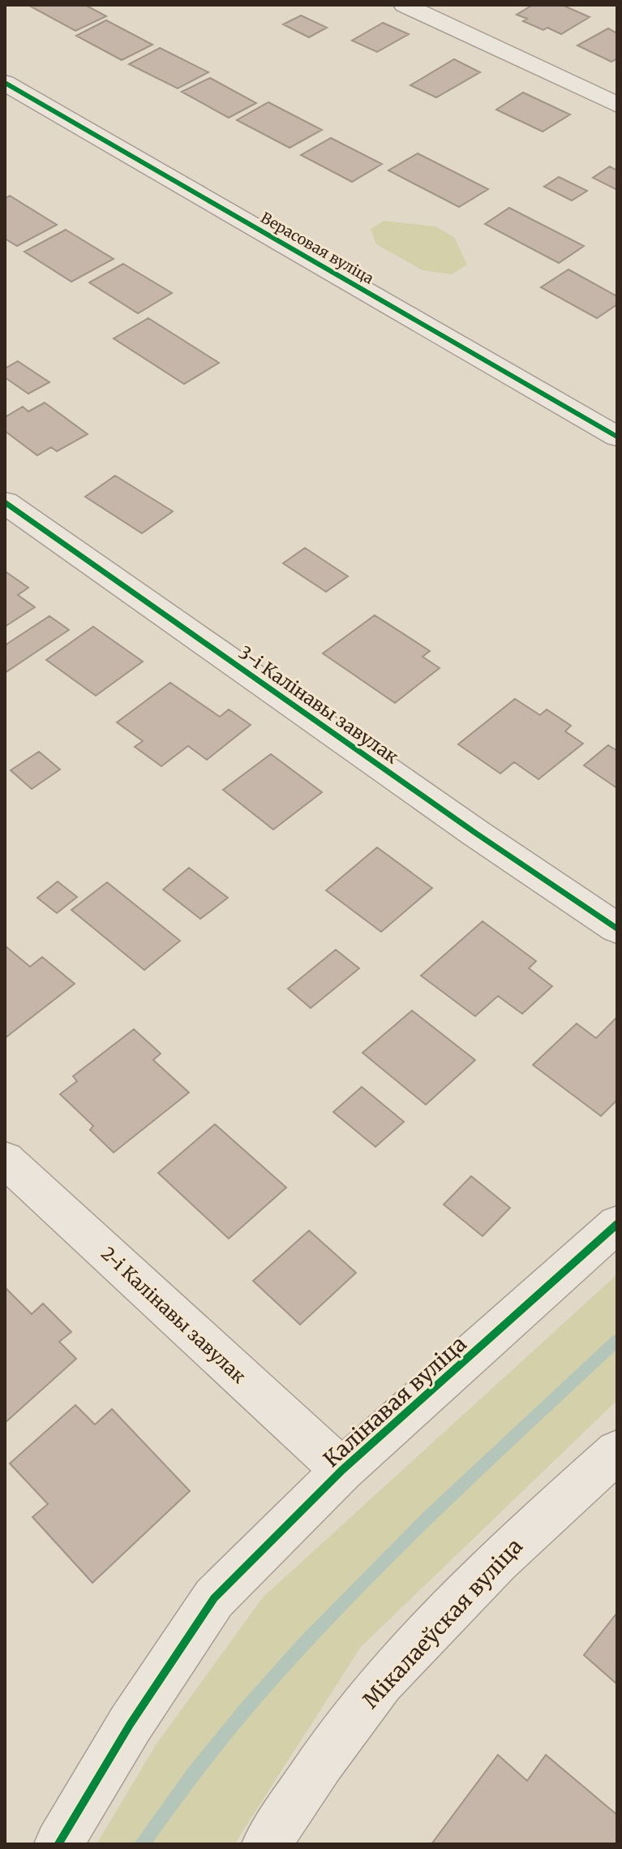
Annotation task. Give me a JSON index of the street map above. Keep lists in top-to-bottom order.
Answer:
{
  "streets": {
    "street": [
      "Верасовая вуліца",
      "3-і Калінавы завулак",
      "2-і Калінавы завулак",
      "Калінавая вуліца",
      "Мікалаеўская вуліца"
    ]
  },
  "crossings": [
    ["2-і Калінавы завулак", "Калінавая вуліца"]
  ]
}
